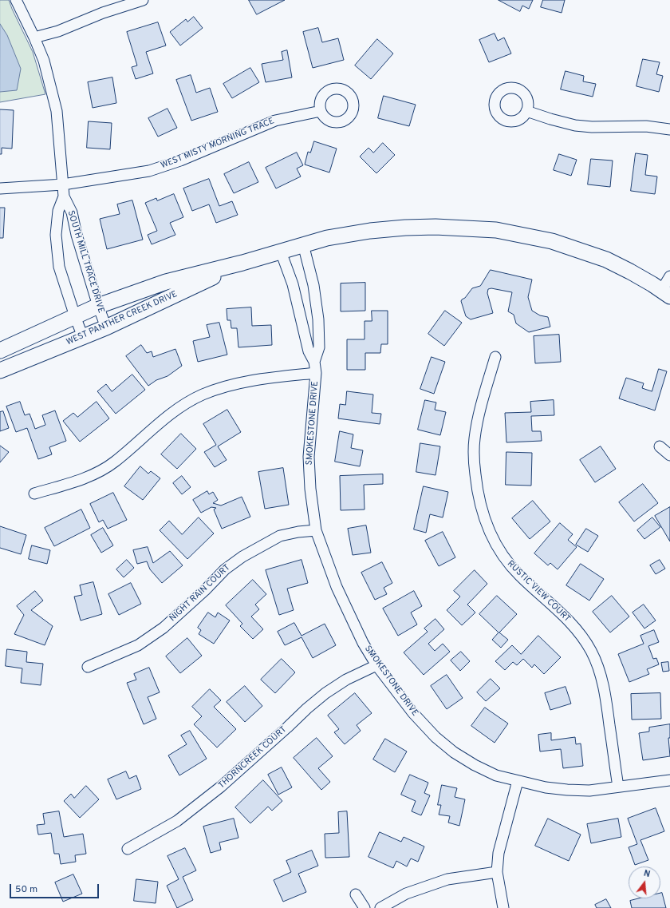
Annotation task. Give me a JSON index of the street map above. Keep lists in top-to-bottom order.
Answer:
{
  "streets": {
    "street": [
      "WEST MISTY MORNING TRACE",
      "SOUTH MILL TRACE DRIVE",
      "WEST PANTHER CREEK DRIVE",
      "SMOKESTONE DRIVE",
      "RUSTIC VIEW COURT",
      "NIGHT RAIN COURT",
      "THORNCREEK COURT"
    ]
  },
  "crossings": [
    ["WEST MISTY MORNING TRACE", "SOUTH MILL TRACE DRIVE"],
    ["SOUTH MILL TRACE DRIVE", "WEST PANTHER CREEK DRIVE"],
    ["WEST PANTHER CREEK DRIVE", "SMOKESTONE DRIVE"],
    ["SMOKESTONE DRIVE", "RUSTIC VIEW COURT"],
    ["SMOKESTONE DRIVE", "NIGHT RAIN COURT"],
    ["SMOKESTONE DRIVE", "THORNCREEK COURT"]
  ],
  "scale_bar": "50 m",
  "north": "top"
}
